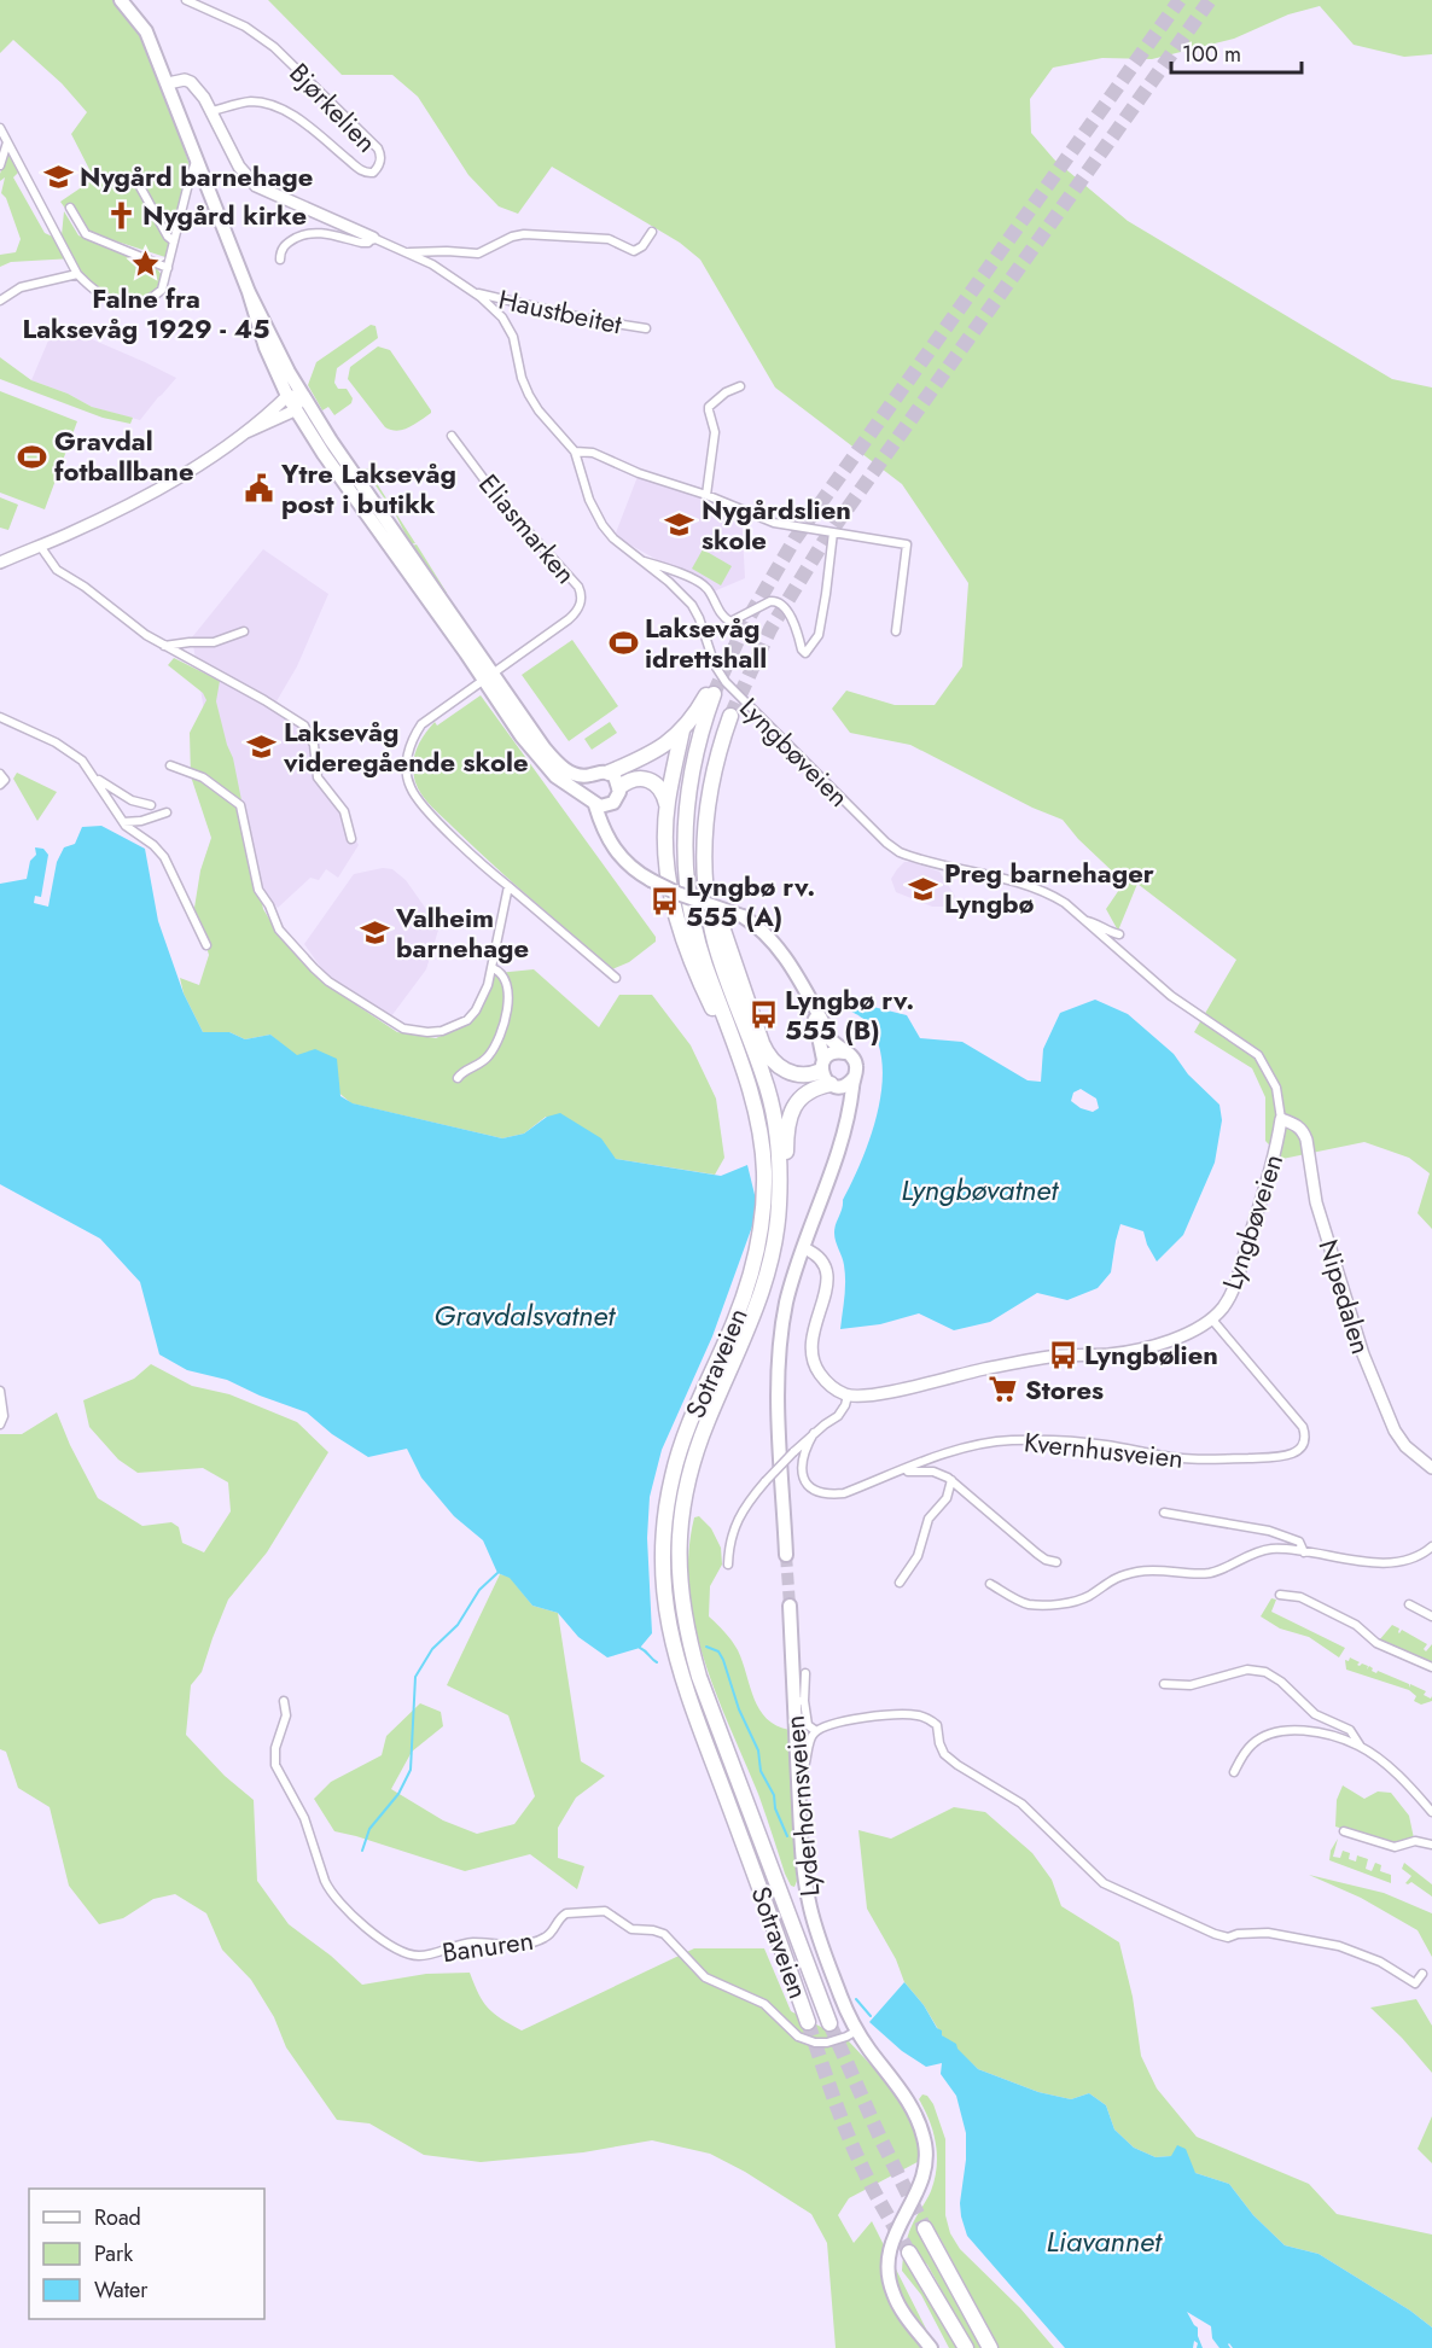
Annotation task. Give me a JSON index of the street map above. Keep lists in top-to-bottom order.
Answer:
{
  "streets": {
    "highway": ["Sotraveien"],
    "main road": ["Lyderhornsveien"],
    "street": [
      "Bjørkelien",
      "Haustbeitet",
      "Eliasmarken",
      "Lyngbøveien",
      "Nipedalen",
      "Kvernhusveien",
      "Banuren"
    ]
  },
  "crossings": [
    ["Bjørkelien", "Lyngbøveien"],
    ["Haustbeitet", "Lyngbøveien"],
    ["Lyngbøveien", "Nipedalen"],
    ["Lyngbøveien", "Kvernhusveien"],
    ["Lyderhornsveien", "Banuren"]
  ],
  "water": ["Lyngbøvatnet", "Gravdalsvatnet", "Liavannet"],
  "places": {
    "school or university": [
      "Nygård barnehage",
      "Nygårdslien skole",
      "Laksevåg videregående skole",
      "Preg barnehager Lyngbø",
      "Valheim barnehage"
    ],
    "church": ["Nygård kirke"],
    "place": ["Falne fra Laksevåg 1929 - 45"],
    "sports": ["Gravdal fotballbane", "Laksevåg idrettshall"],
    "public building": ["Ytre Laksevåg post i butikk"],
    "bus stop": ["Lyngbø rv. 555 (A)", "Lyngbø rv. 555 (B)", "Lyngbølien"],
    "supermarket": ["Stores"]
  },
  "legend": ["Road", "Park", "Water"],
  "scale_bar": "100 m"
}
